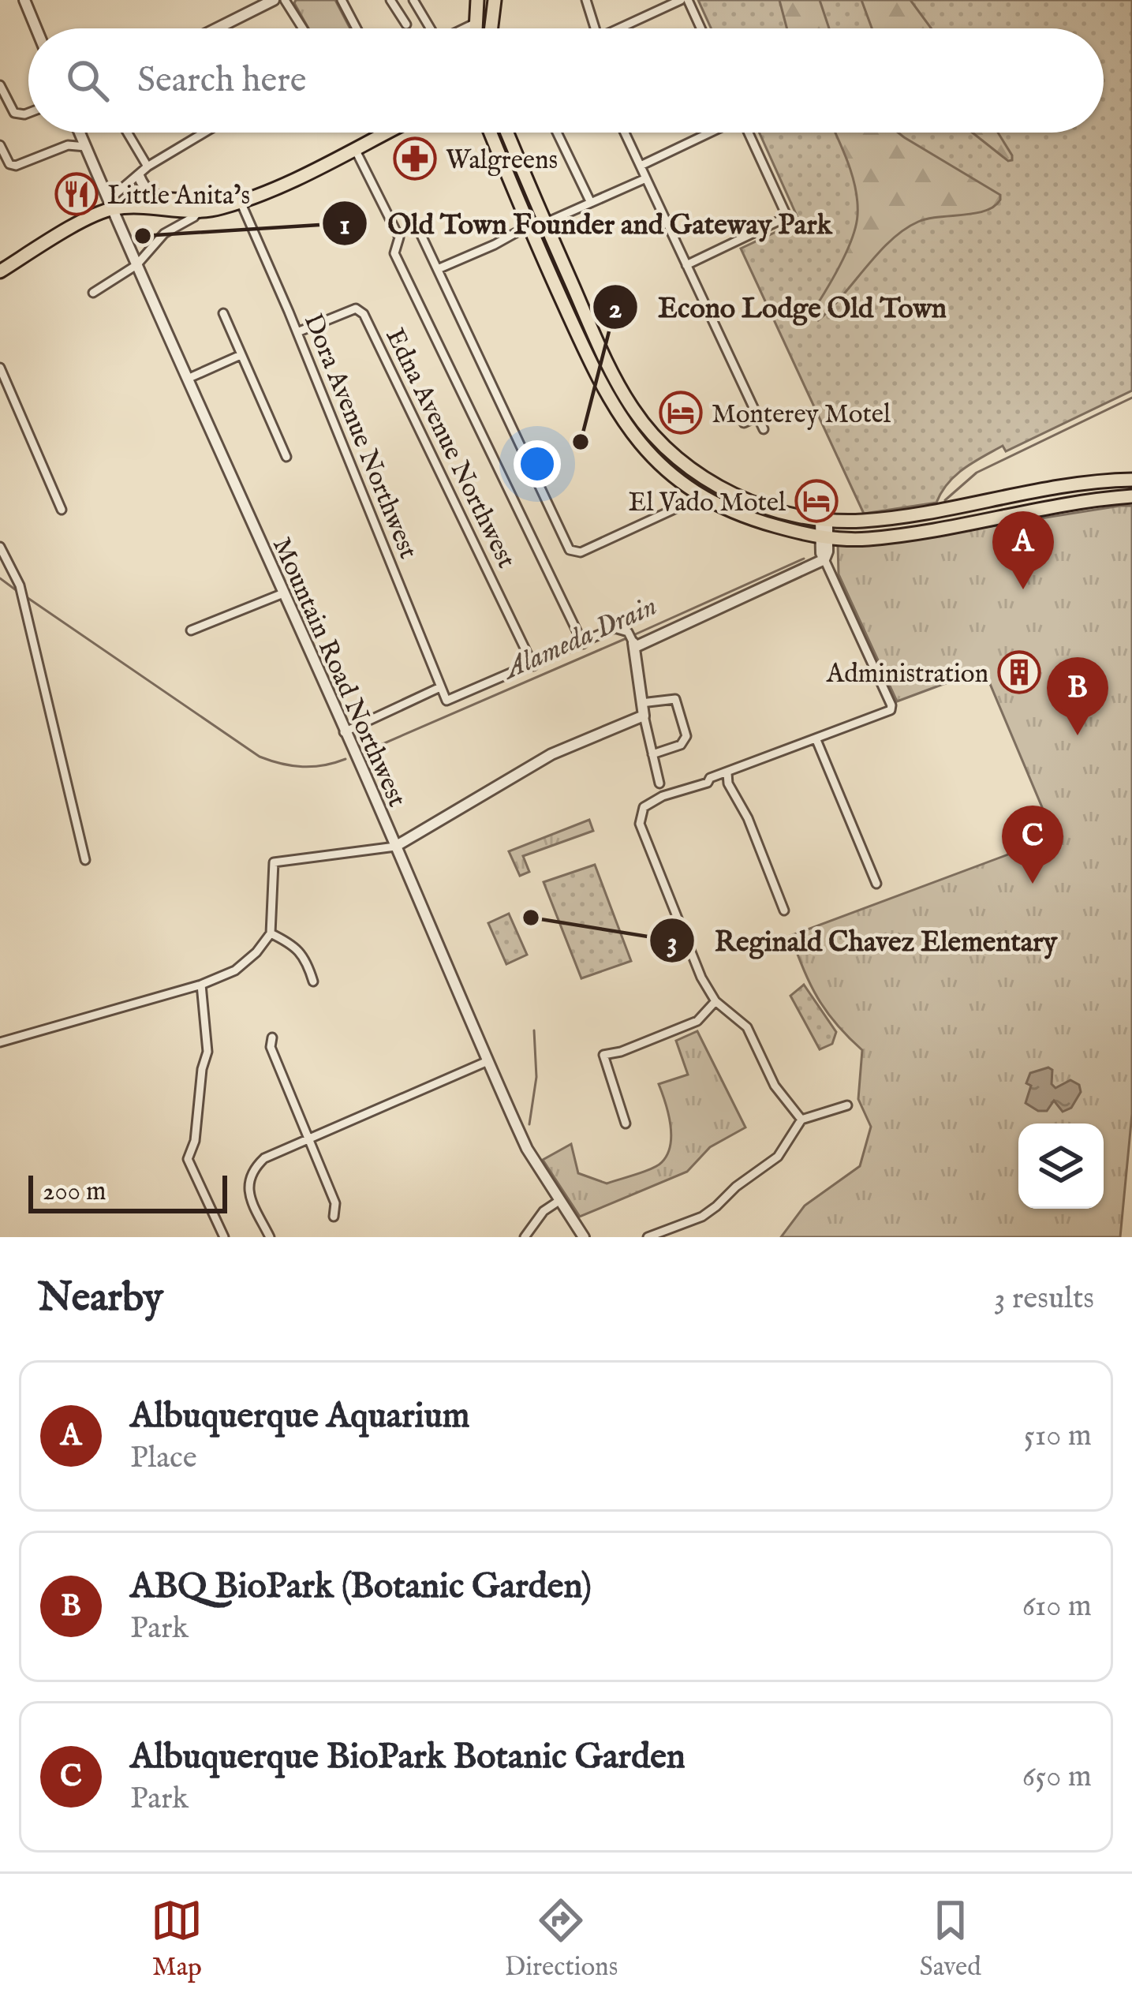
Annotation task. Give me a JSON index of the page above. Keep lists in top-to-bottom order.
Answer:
{
  "streets": {
    "street": ["Dora Avenue Northwest", "Edna Avenue Northwest", "Mountain Road Northwest"]
  },
  "crossings": [
    ["Dora Avenue Northwest", "Edna Avenue Northwest"]
  ],
  "water": ["Alameda Drain"],
  "places": {
    "pharmacy": ["Walgreens"],
    "restaurant": ["Little Anita’s"],
    "other": ["Old Town Founder and Gateway Park", "Econo Lodge Old Town", "Reginald Chavez Elementary"],
    "hotel": ["Monterey Motel", "El Vado Motel"],
    "building": ["Administration"]
  },
  "scale_bar": "200 m",
  "page": {
    "search": "Search here",
    "pins": ["A", "B", "C"],
    "scale": "200 m",
    "heading": ["Nearby", "3 results"],
    "list": [
      {
        "mark": "A",
        "name": "Albuquerque Aquarium",
        "note": "Place",
        "value": "510 m"
      },
      {
        "mark": "B",
        "name": "ABQ BioPark (Botanic Garden)",
        "note": "Park",
        "value": "610 m"
      },
      {
        "mark": "C",
        "name": "Albuquerque BioPark Botanic Garden",
        "note": "Park",
        "value": "650 m"
      }
    ],
    "nav": ["Map", "Directions", "Saved"]
  }
}
